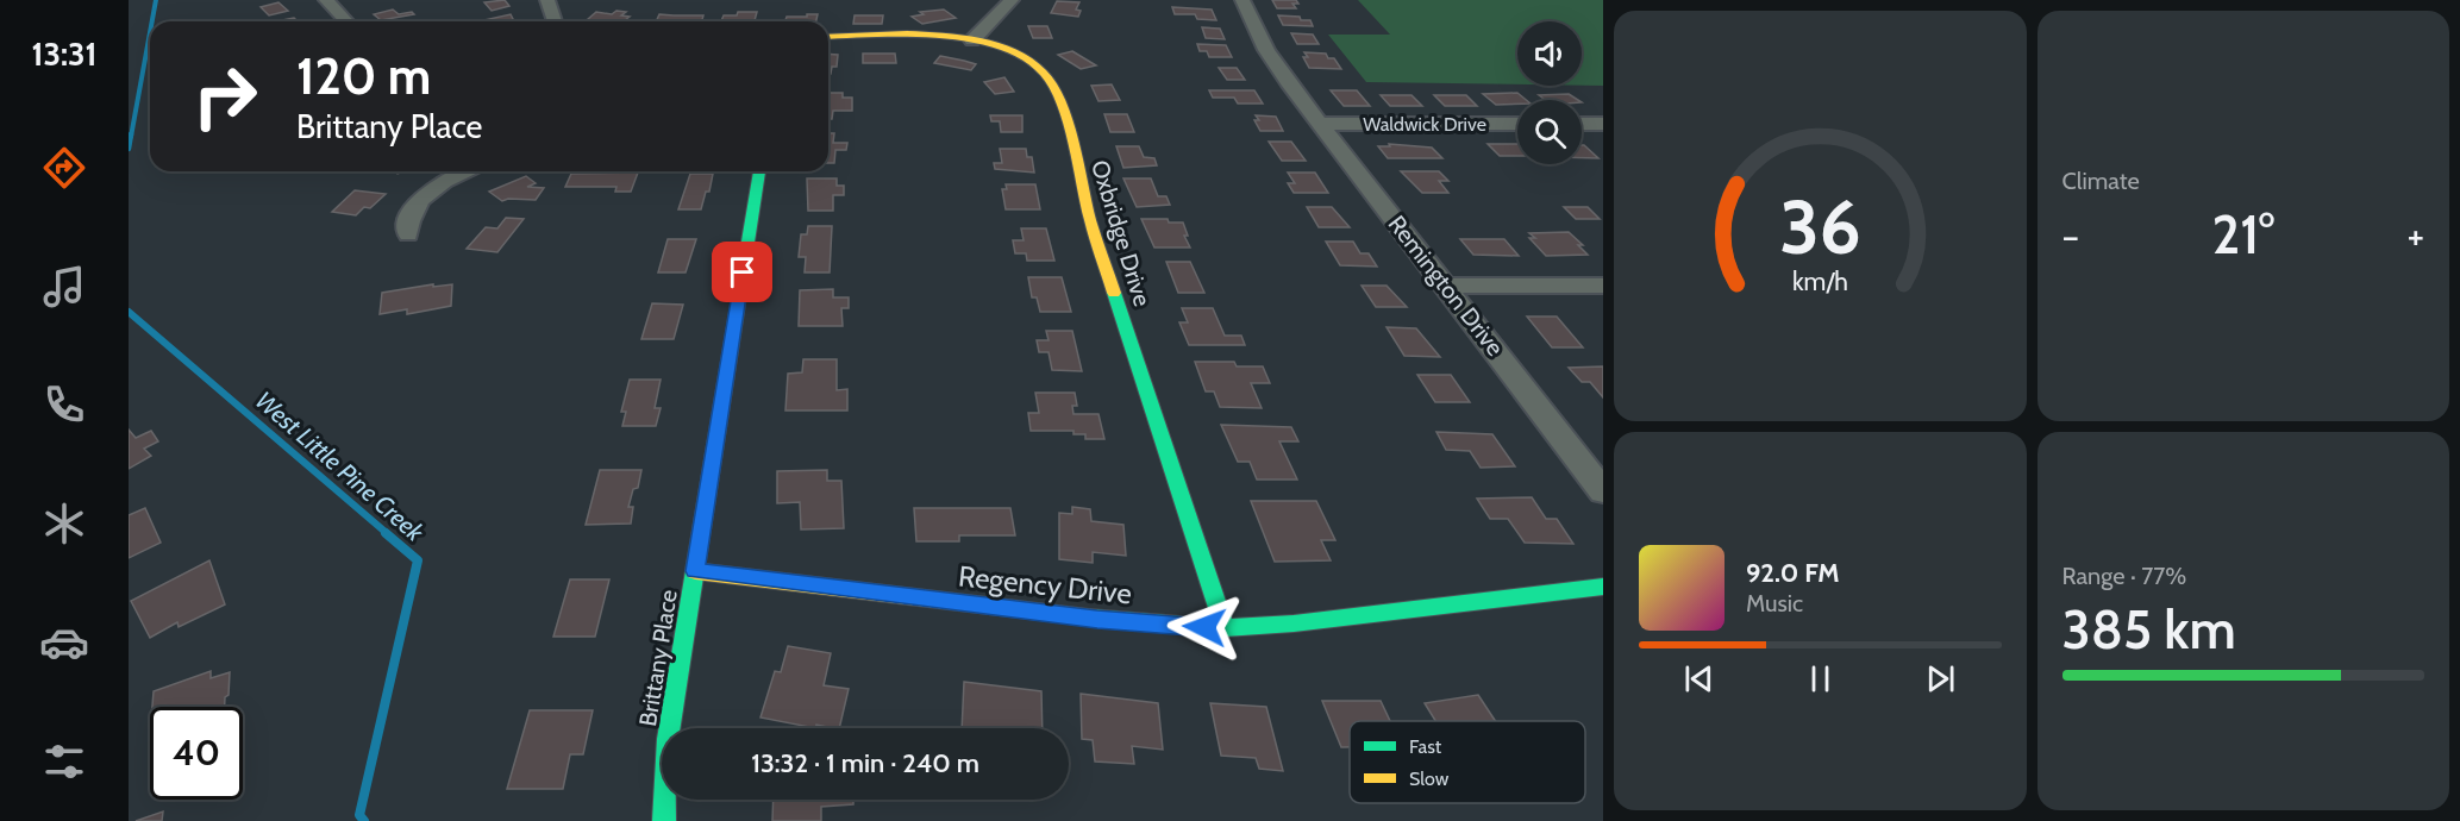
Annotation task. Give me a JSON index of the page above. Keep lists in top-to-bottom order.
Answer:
{
  "streets": {
    "street": [
      "Waldwick Drive",
      "Oxbridge Drive",
      "Remington Drive",
      "Regency Drive",
      "Brittany Place"
    ]
  },
  "crossings": [
    ["Waldwick Drive", "Remington Drive"],
    ["Oxbridge Drive", "Regency Drive"],
    ["Regency Drive", "Brittany Place"]
  ],
  "water": ["West Little Pine Creek"],
  "legend": ["Fast", "Slow"],
  "page": {
    "tabs": "13:31",
    "tile": [
      "Climate",
      ["Range · 77%", "385 km"]
    ],
    "turn": ["120 m", "Brittany Place"],
    "heat": ["−", "21°", "+"],
    "song": ["92.0 FM", "Music"],
    "limit": "40",
    "trip": "13:32 · 1 min · 240 m",
    "gauge": ["36", "km/h"]
  }
}
